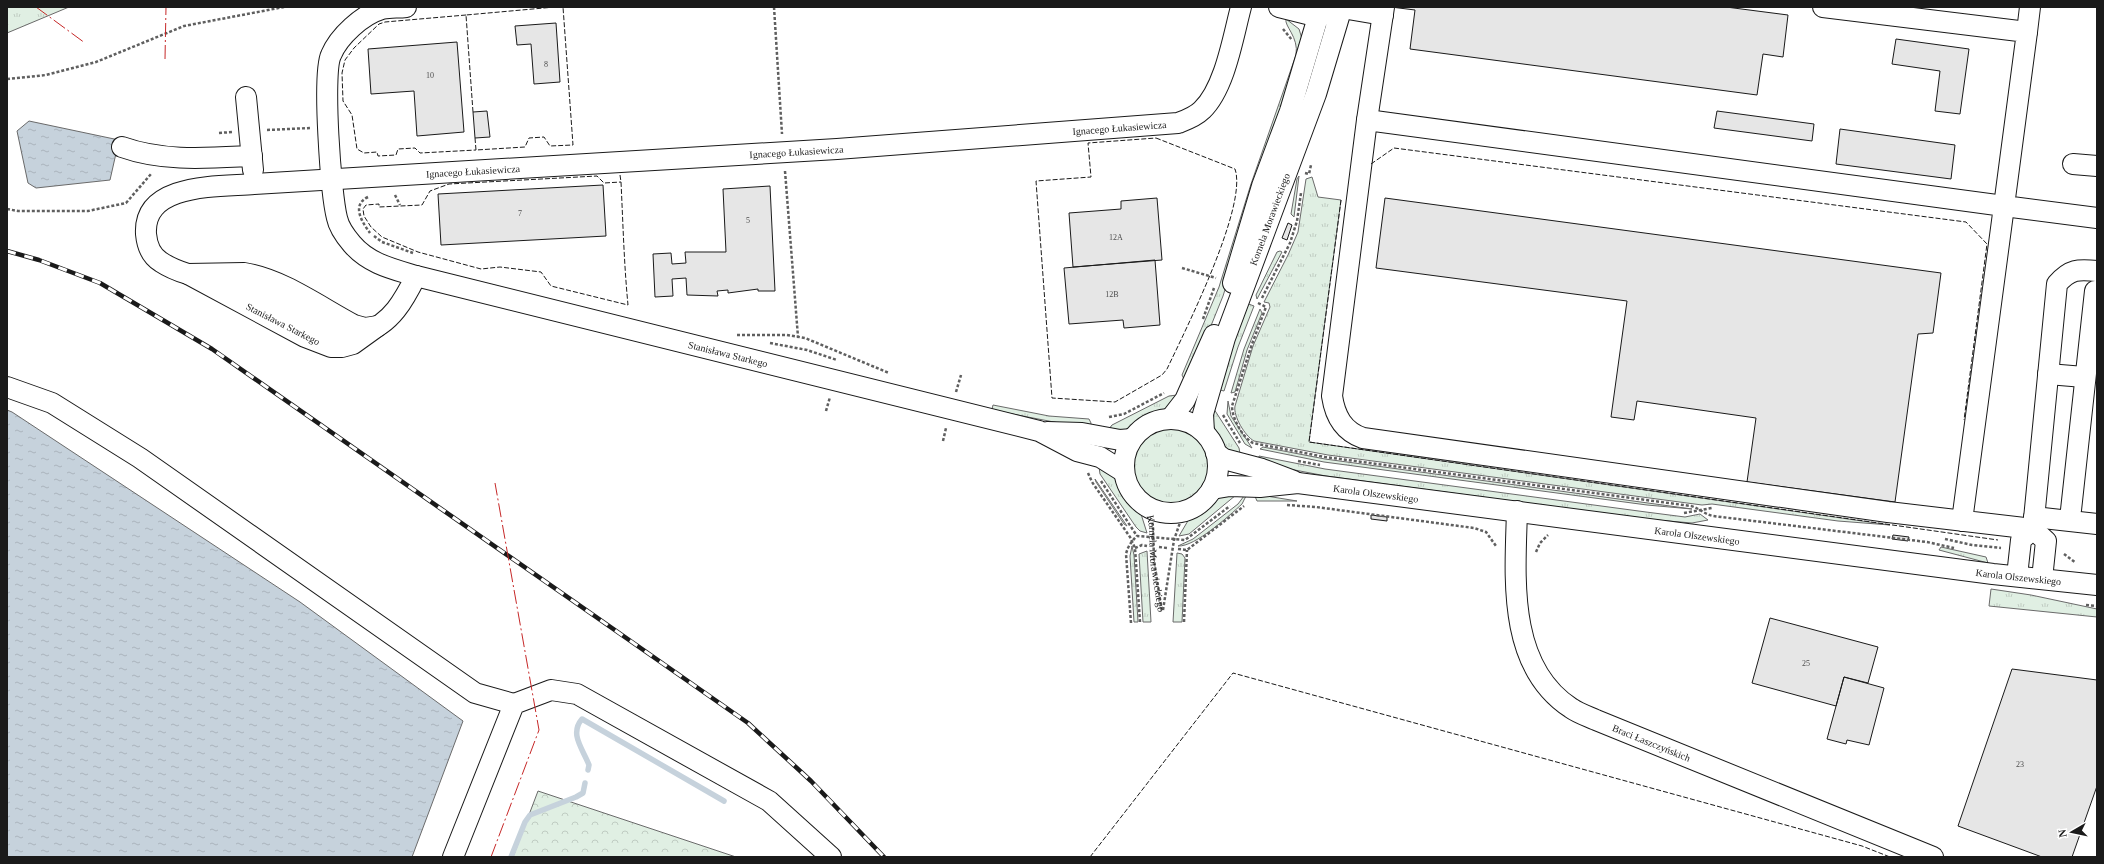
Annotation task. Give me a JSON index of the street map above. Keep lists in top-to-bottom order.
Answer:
{
  "streets": {
    "street": [
      "Ignacego Łukasiewicza",
      "Kornela Morawieckiego",
      "Stanisława Starkego",
      "Karola Olszewskiego",
      "Braci Łaszczyńskich"
    ]
  },
  "crossings": [
    ["Ignacego Łukasiewicza", "Stanisława Starkego"],
    ["Kornela Morawieckiego", "Karola Olszewskiego"],
    ["Karola Olszewskiego", "Braci Łaszczyńskich"]
  ],
  "house_numbers": [
    "8",
    "10",
    "7",
    "5",
    "12A",
    "12B",
    "25",
    "23"
  ],
  "north": "left"
}
